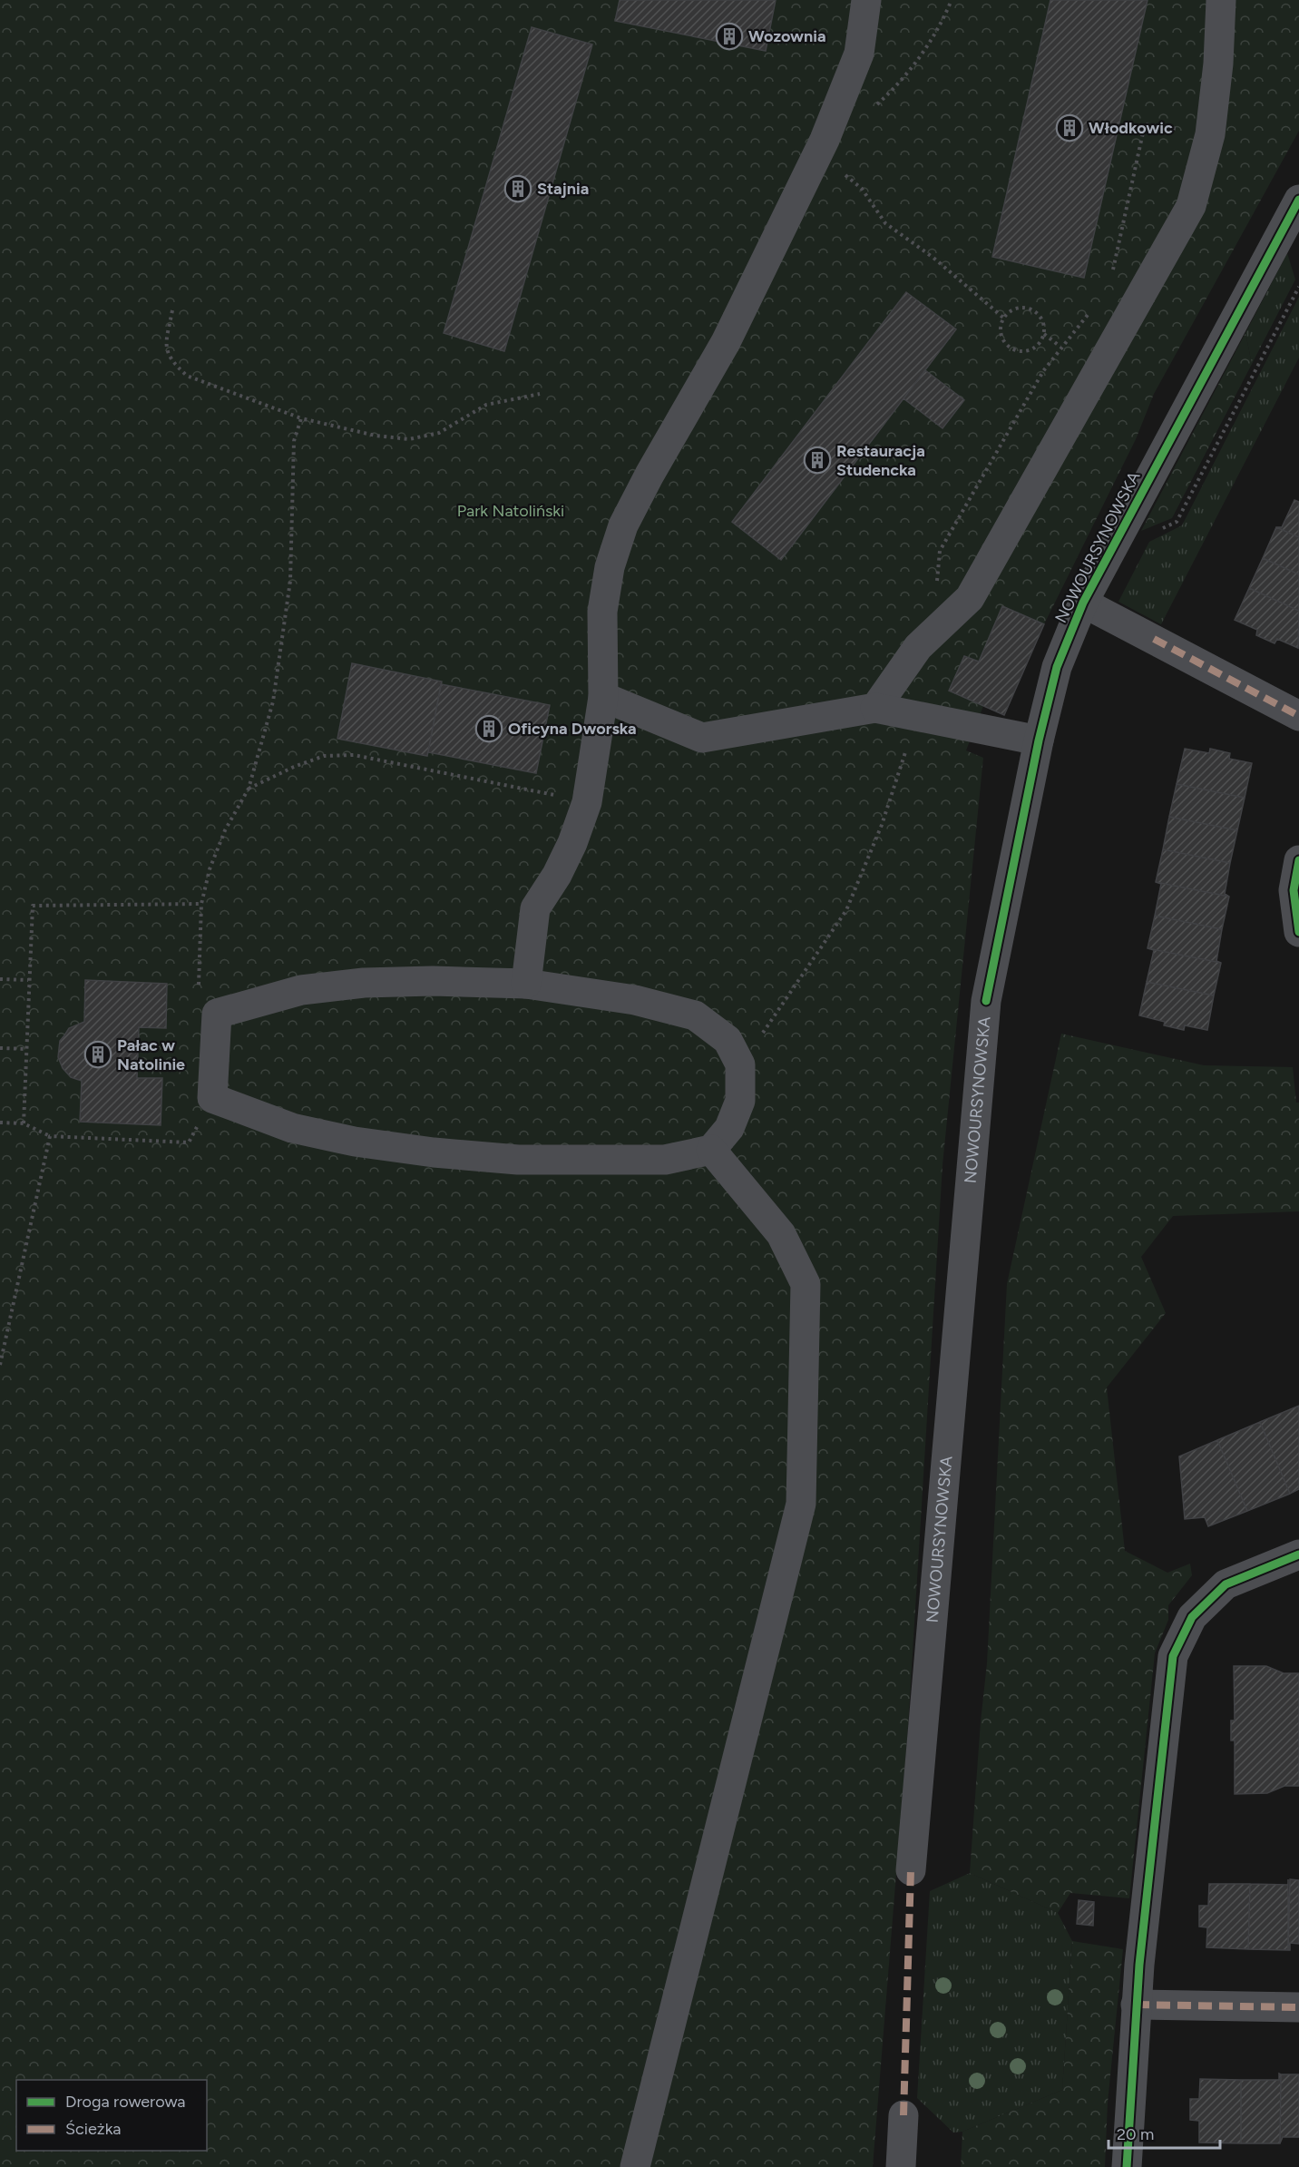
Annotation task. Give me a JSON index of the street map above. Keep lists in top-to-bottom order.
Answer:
{
  "streets": {
    "street": ["NOWOURSYNOWSKA"]
  },
  "parks": ["Park Natoliński"],
  "places": {
    "building": [
      "Wozownia",
      "Włodkowic",
      "Stajnia",
      "Restauracja Studencka",
      "Oficyna Dworska",
      "Pałac w Natolinie"
    ]
  },
  "legend": ["Droga rowerowa", "Ścieżka"],
  "scale_bar": "20 m"
}
